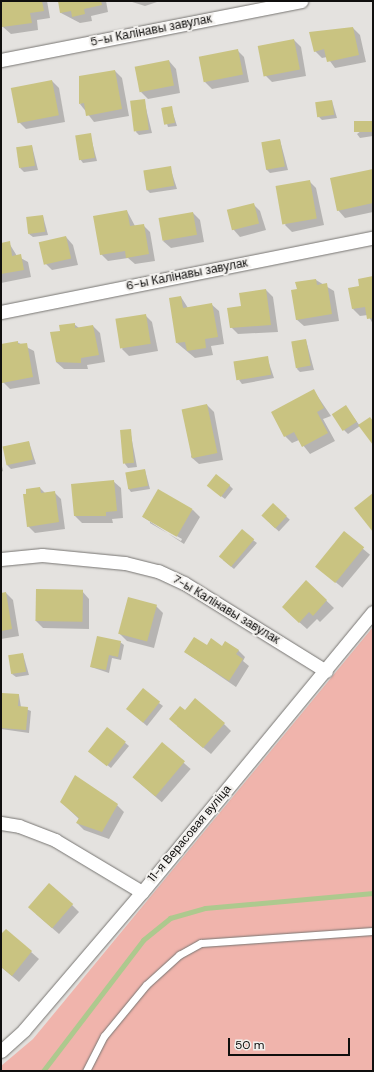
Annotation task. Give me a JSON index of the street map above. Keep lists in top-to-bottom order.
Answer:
{
  "streets": {
    "street": [
      "5-ы Калінавы завулак",
      "6-ы Калінавы завулак",
      "7-ы Калінавы завулак",
      "11-я Верасовая вуліца"
    ]
  },
  "crossings": [
    ["7-ы Калінавы завулак", "11-я Верасовая вуліца"]
  ],
  "scale_bar": "50 m"
}
